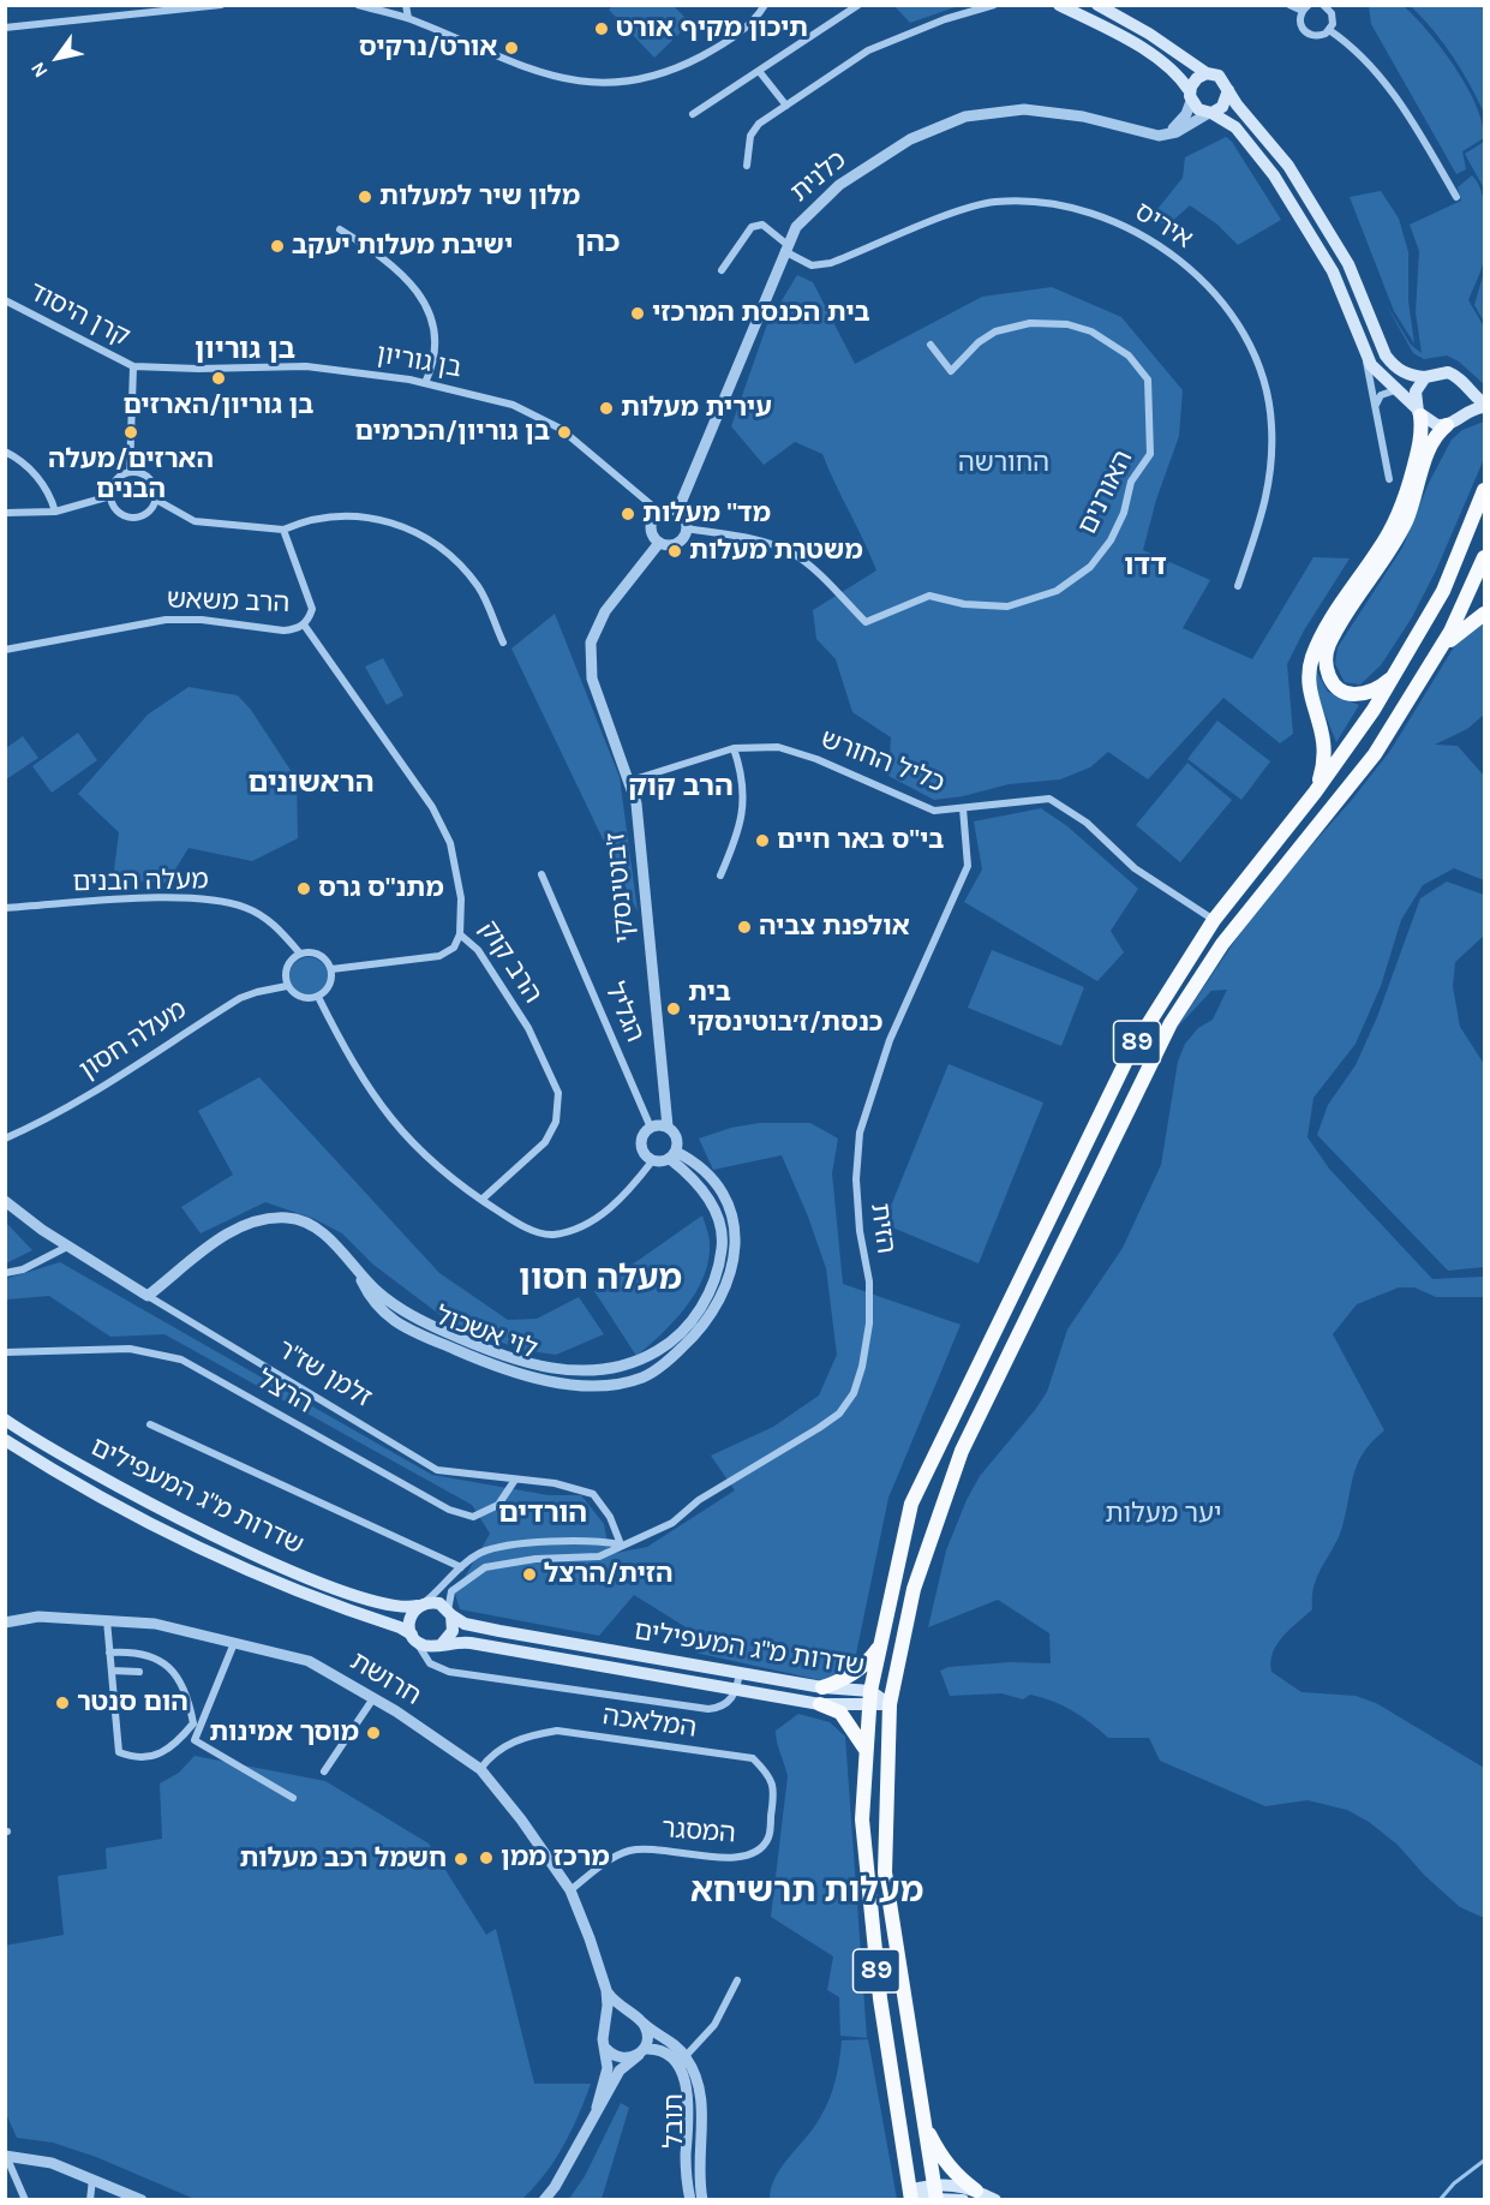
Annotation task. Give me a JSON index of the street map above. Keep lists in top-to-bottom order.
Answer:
{
  "streets": {
    "highway": ["89"],
    "main road": ["שדרות מ\"ג המעפילים"],
    "street": [
      "כלנית",
      "איריס",
      "קרן היסוד",
      "בן גוריון",
      "האורנים",
      "הרב משאש",
      "כליל החורש",
      "מעלה הבנים",
      "ז'בוטינסקי",
      "הרב קוק",
      "הגליל",
      "מעלה חסון",
      "הזית",
      "לוי אשכול",
      "זלמן שז\"ר",
      "הרצל",
      "חרושת",
      "המלאכה",
      "המסגר",
      "תובל"
    ]
  },
  "crossings": [
    ["כלנית", "איריס"],
    ["כלנית", "בן גוריון"],
    ["כלנית", "האורנים"],
    ["כלנית", "ז'בוטינסקי"],
    ["קרן היסוד", "בן גוריון"],
    ["בן גוריון", "האורנים"],
    ["בן גוריון", "ז'בוטינסקי"],
    ["האורנים", "ז'בוטינסקי"],
    ["הרב משאש", "הרב קוק"],
    ["כליל החורש", "ז'בוטינסקי"],
    ["כליל החורש", "89"],
    ["כליל החורש", "הזית"],
    ["מעלה הבנים", "מעלה חסון"],
    ["ז'בוטינסקי", "הגליל"],
    ["ז'בוטינסקי", "לוי אשכול"],
    ["הגליל", "לוי אשכול"],
    ["89", "שדרות מ\"ג המעפילים"],
    ["הזית", "זלמן שז\"ר"],
    ["הזית", "שדרות מ\"ג המעפילים"],
    ["לוי אשכול", "זלמן שז\"ר"],
    ["זלמן שז\"ר", "הרצל"],
    ["חרושת", "המלאכה"],
    ["חרושת", "המסגר"],
    ["חרושת", "תובל"],
    ["המלאכה", "המסגר"]
  ],
  "districts": [
    "כהן",
    "בן גוריון",
    "דדו",
    "הראשונים",
    "הרב קוק",
    "מעלה חסון",
    "הורדים",
    "מעלות תרשיחא"
  ],
  "parks": ["החורשה", "יער מעלות"],
  "places": [
    "תיכון מקיף אורט",
    "אורט/נרקיס",
    "מלון שיר למעלות",
    "ישיבת מעלות יעקב",
    "בית הכנסת המרכזי",
    "בן גוריון/הארזים",
    "עירית מעלות",
    "הארזים/מעלה הבנים",
    "בן גוריון/הכרמים",
    "מד\" מעלות",
    "משטרת מעלות",
    "בי\"ס באר חיים",
    "מתנ\"ס גרס",
    "אולפנת צביה",
    "בית כנסת/ז׳בוטינסקי",
    "הזית/הרצל",
    "הום סנטר",
    "מוסך אמינות",
    "מרכז ממן",
    "חשמל רכב מעלות"
  ],
  "north": "bottom left"
}
